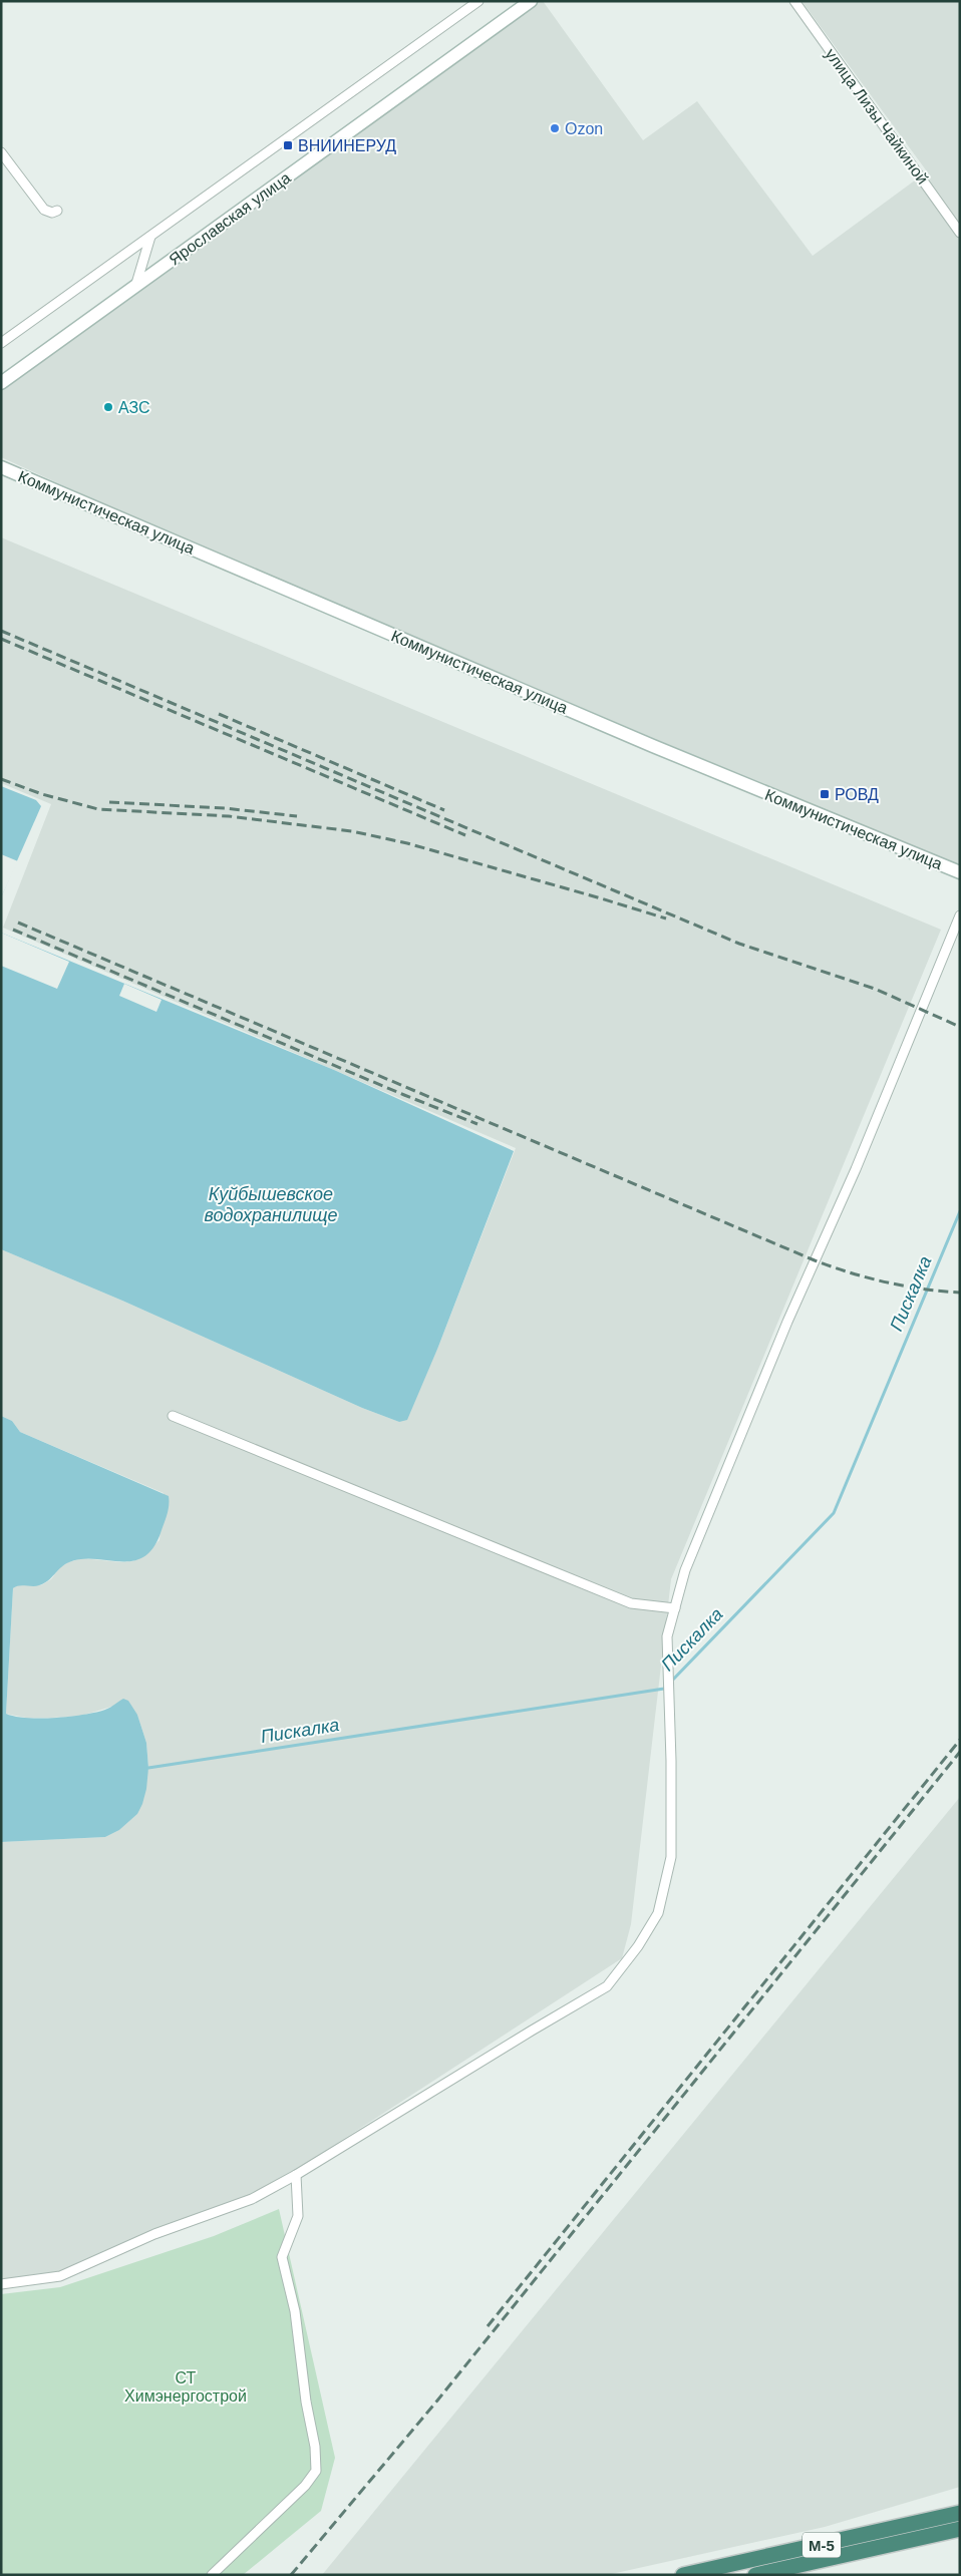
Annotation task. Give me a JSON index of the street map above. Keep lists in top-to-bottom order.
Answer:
{
  "streets": {
    "highway": ["М-5"],
    "main road": ["Ярославская улица", "Коммунистическая улица"],
    "street": ["улица Лизы Чайкиной"]
  },
  "water": ["Куйбышевское водохранилище", "Пискалка"],
  "parks": ["СТ Химэнергострой"],
  "places": {
    "other": ["Ozon", "АЗС"],
    "transit": ["ВНИИНЕРУД", "РОВД"]
  }
}
